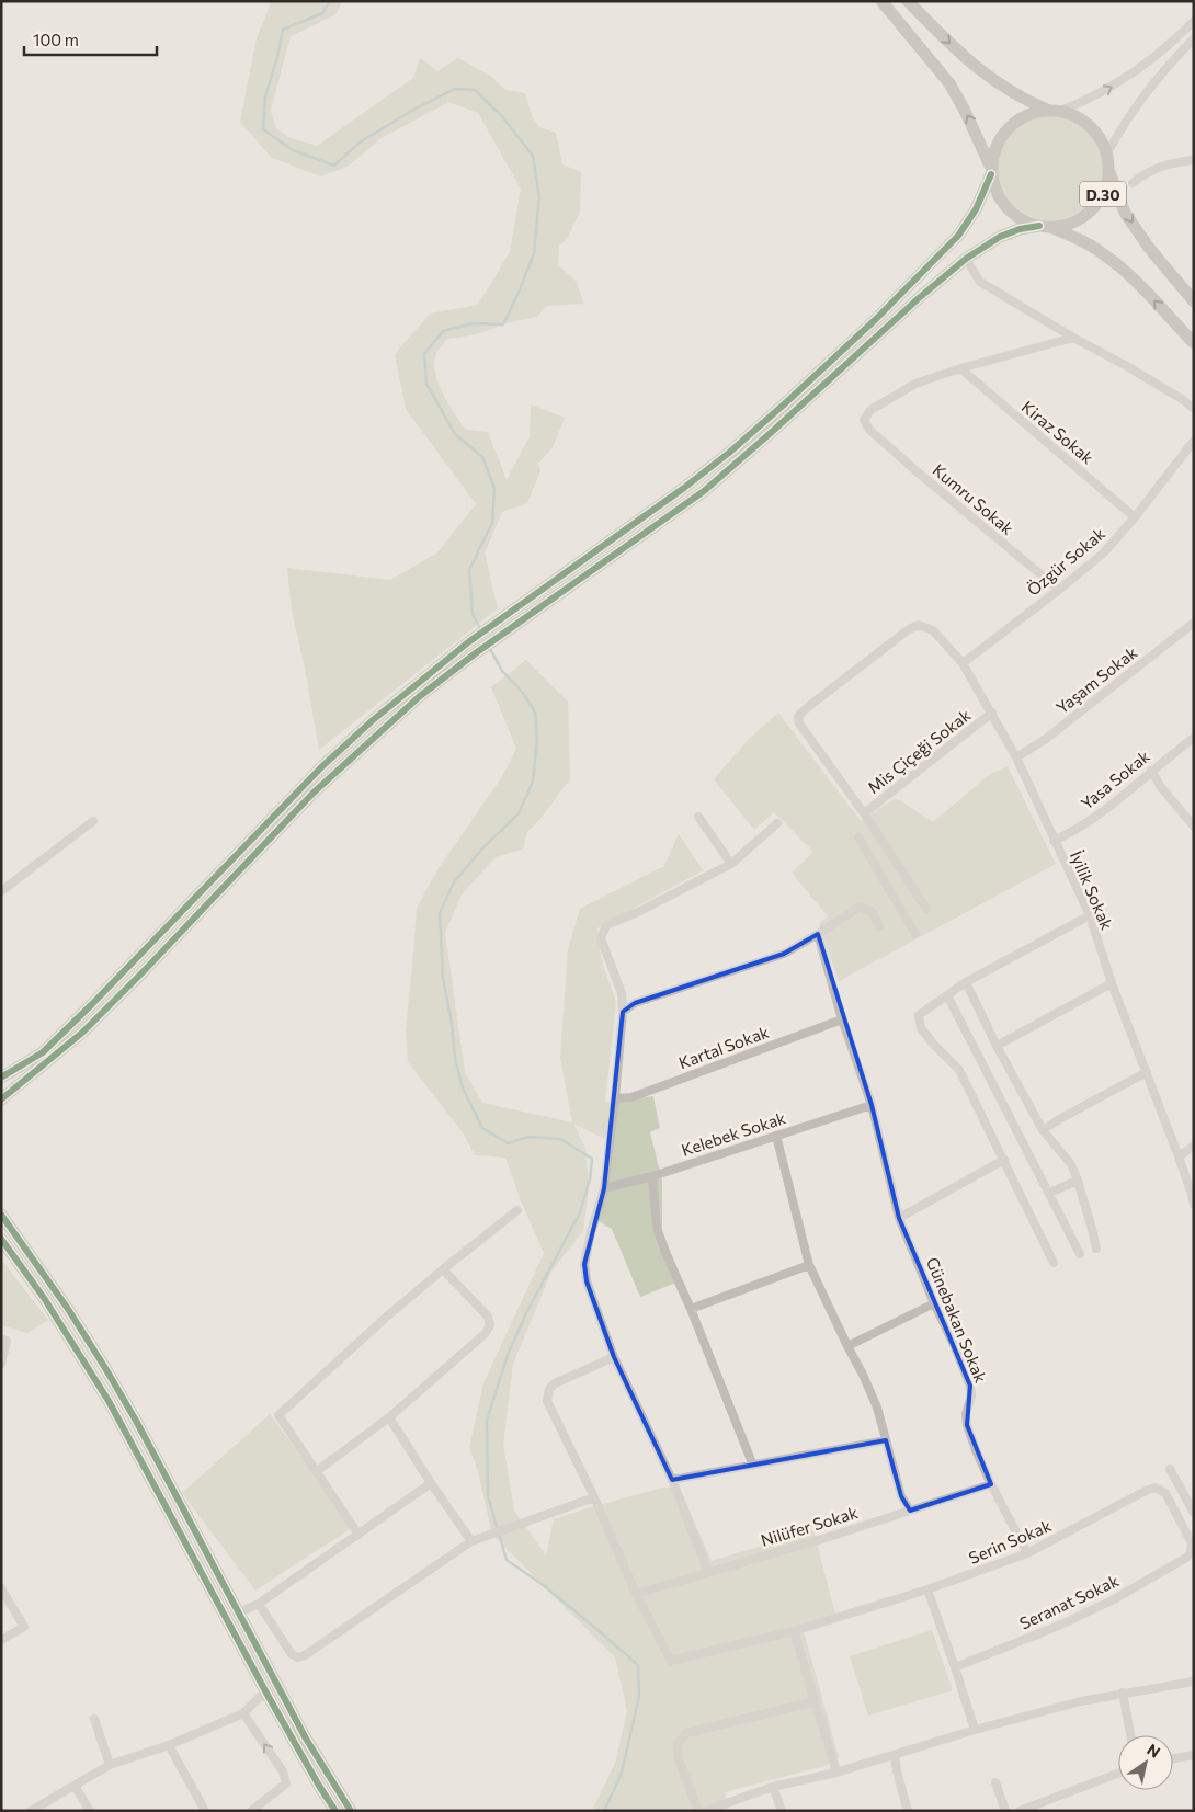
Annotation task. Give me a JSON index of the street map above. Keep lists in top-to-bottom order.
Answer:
{
  "streets": {
    "highway": ["D.30"],
    "street": [
      "Kiraz Sokak",
      "Kumru Sokak",
      "Özgür Sokak",
      "Yaşam Sokak",
      "Mis Çiçeği Sokak",
      "Yasa Sokak",
      "İyilik Sokak",
      "Kartal Sokak",
      "Kelebek Sokak",
      "Günebakan Sokak",
      "Nilüfer Sokak",
      "Serin Sokak",
      "Seranat Sokak"
    ]
  },
  "crossings": [
    ["Kiraz Sokak", "Kumru Sokak"],
    ["Kiraz Sokak", "Özgür Sokak"],
    ["Kumru Sokak", "Özgür Sokak"],
    ["Özgür Sokak", "İyilik Sokak"],
    ["Yaşam Sokak", "İyilik Sokak"],
    ["Mis Çiçeği Sokak", "İyilik Sokak"],
    ["Yasa Sokak", "İyilik Sokak"],
    ["Kartal Sokak", "Günebakan Sokak"],
    ["Kelebek Sokak", "Günebakan Sokak"],
    ["Günebakan Sokak", "Nilüfer Sokak"],
    ["Günebakan Sokak", "Serin Sokak"],
    ["Nilüfer Sokak", "Serin Sokak"],
    ["Serin Sokak", "Seranat Sokak"]
  ],
  "scale_bar": "100 m",
  "north": "top right"
}
